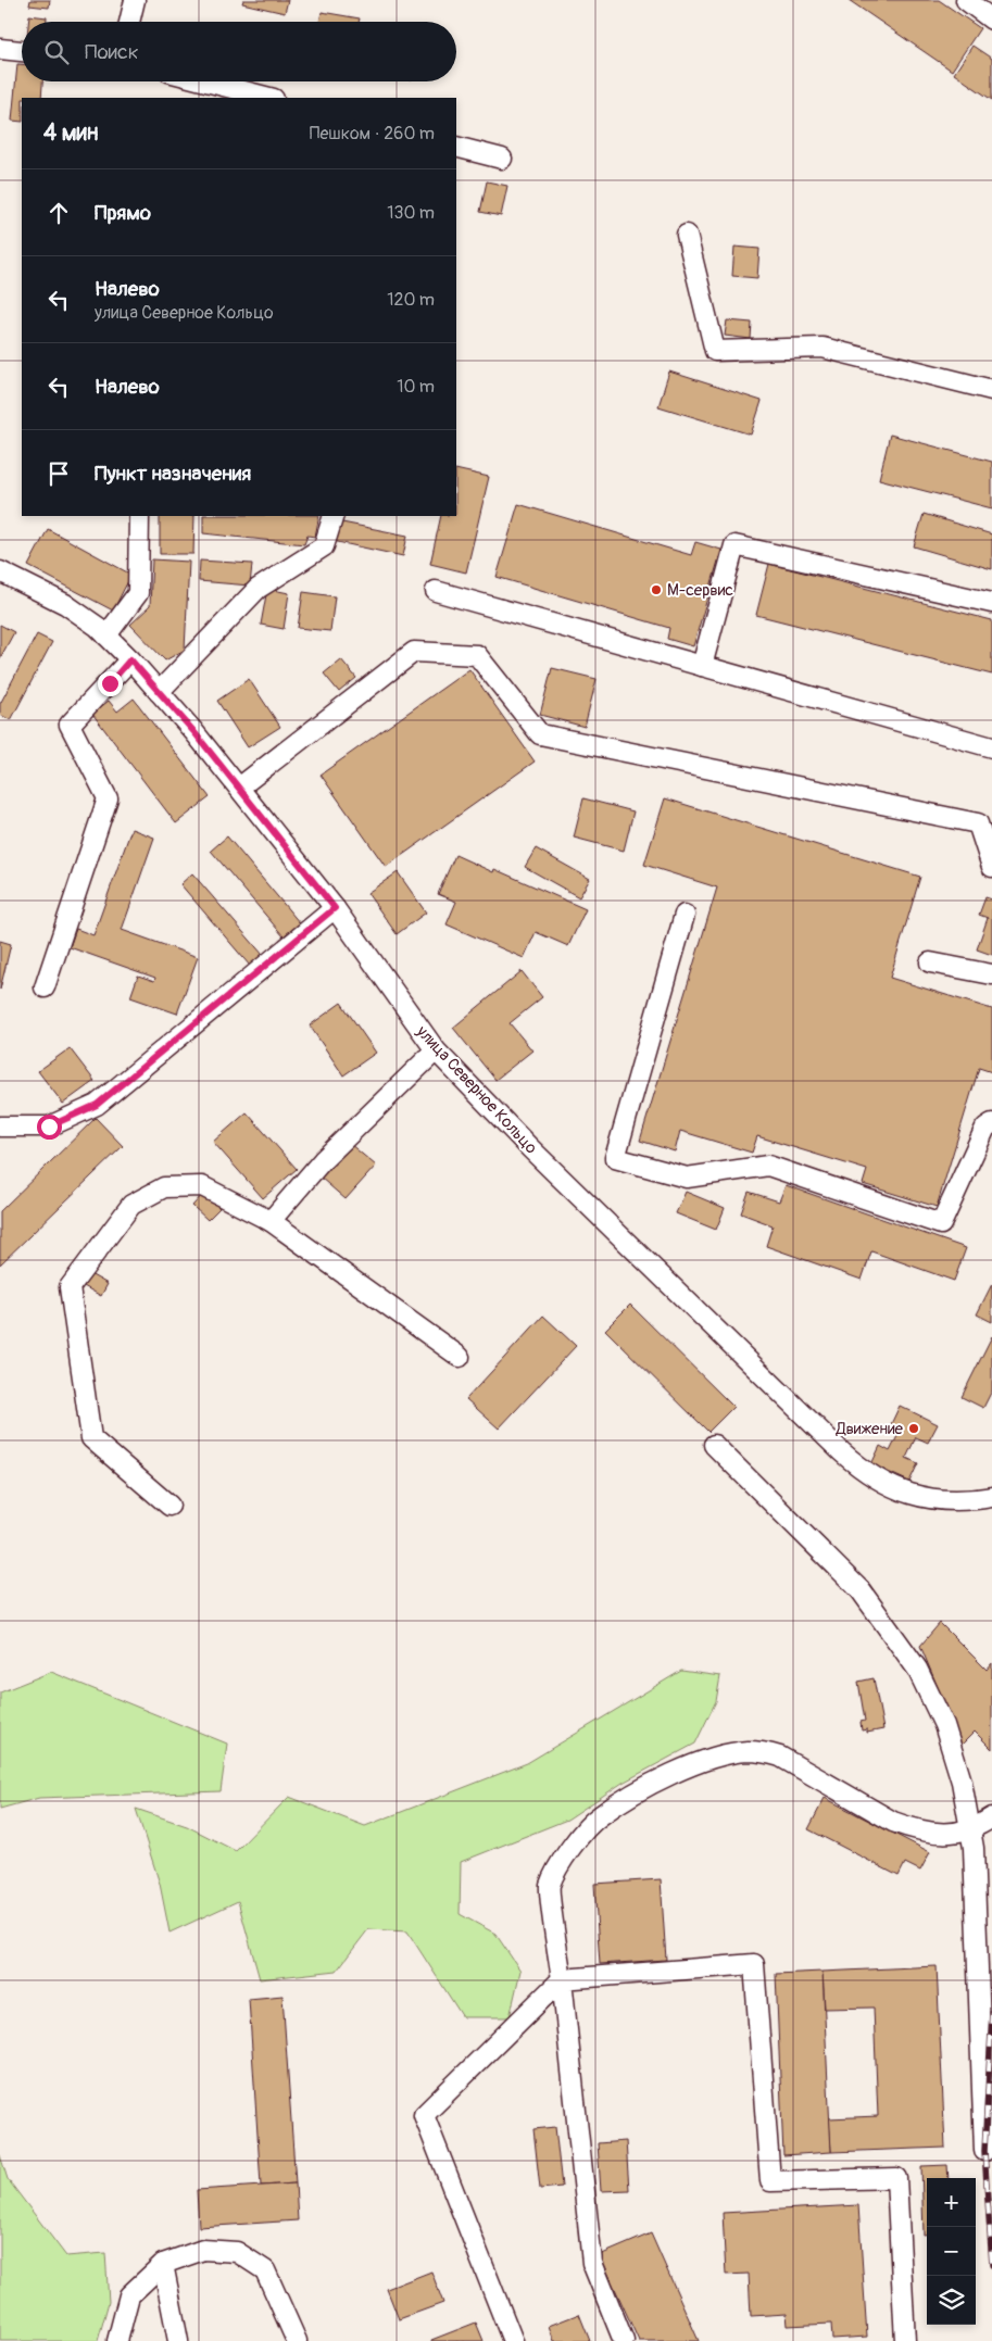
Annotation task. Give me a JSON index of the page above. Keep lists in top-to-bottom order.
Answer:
{
  "streets": {
    "street": ["улица Северное Кольцо"]
  },
  "places": ["М-сервис", "Движение"],
  "page": {
    "search": "Поиск",
    "heading": ["4 мин", "Пешком · 260 m"],
    "list": [
      ["Прямо", "130 m"],
      ["Налево", "улица Северное Кольцо", "120 m"],
      ["Налево", "10 m"],
      "Пункт назначения"
    ],
    "map_buttons": ["+", "−"]
  }
}
